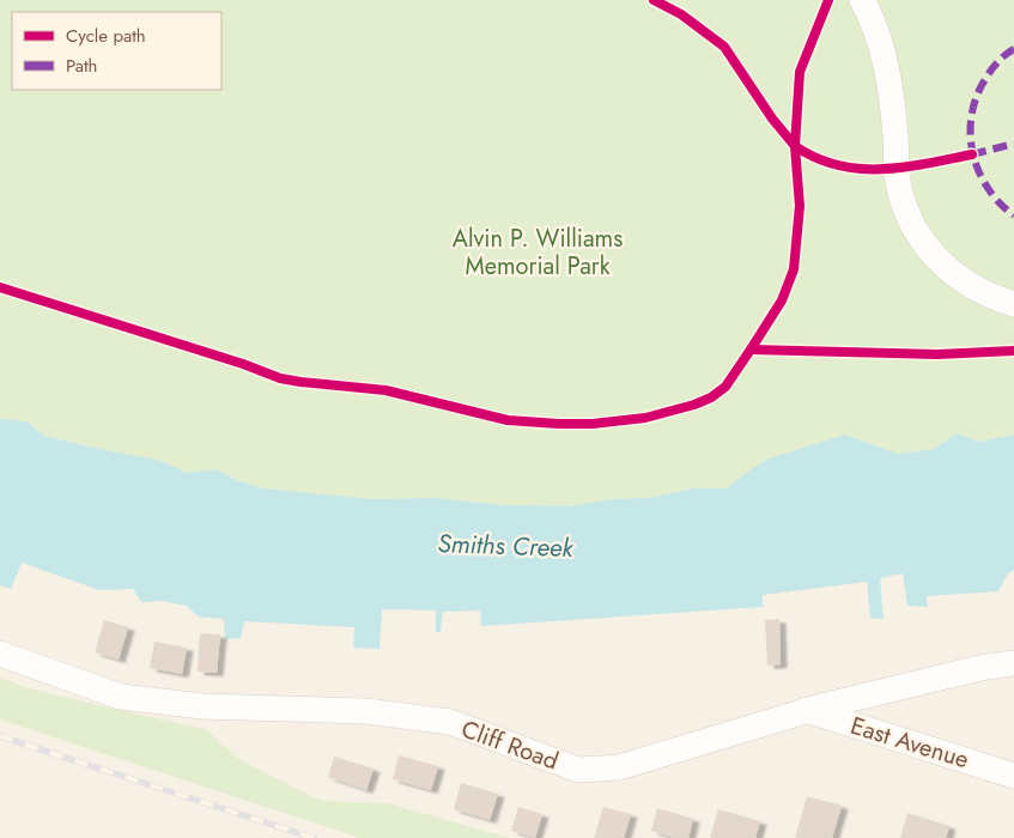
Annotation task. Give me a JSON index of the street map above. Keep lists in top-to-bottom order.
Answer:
{
  "streets": {
    "street": ["East Avenue", "Cliff Road"]
  },
  "crossings": [
    ["East Avenue", "Cliff Road"]
  ],
  "water": ["Smiths Creek"],
  "parks": ["Alvin P. Williams Memorial Park"],
  "legend": ["Cycle path", "Path"]
}
